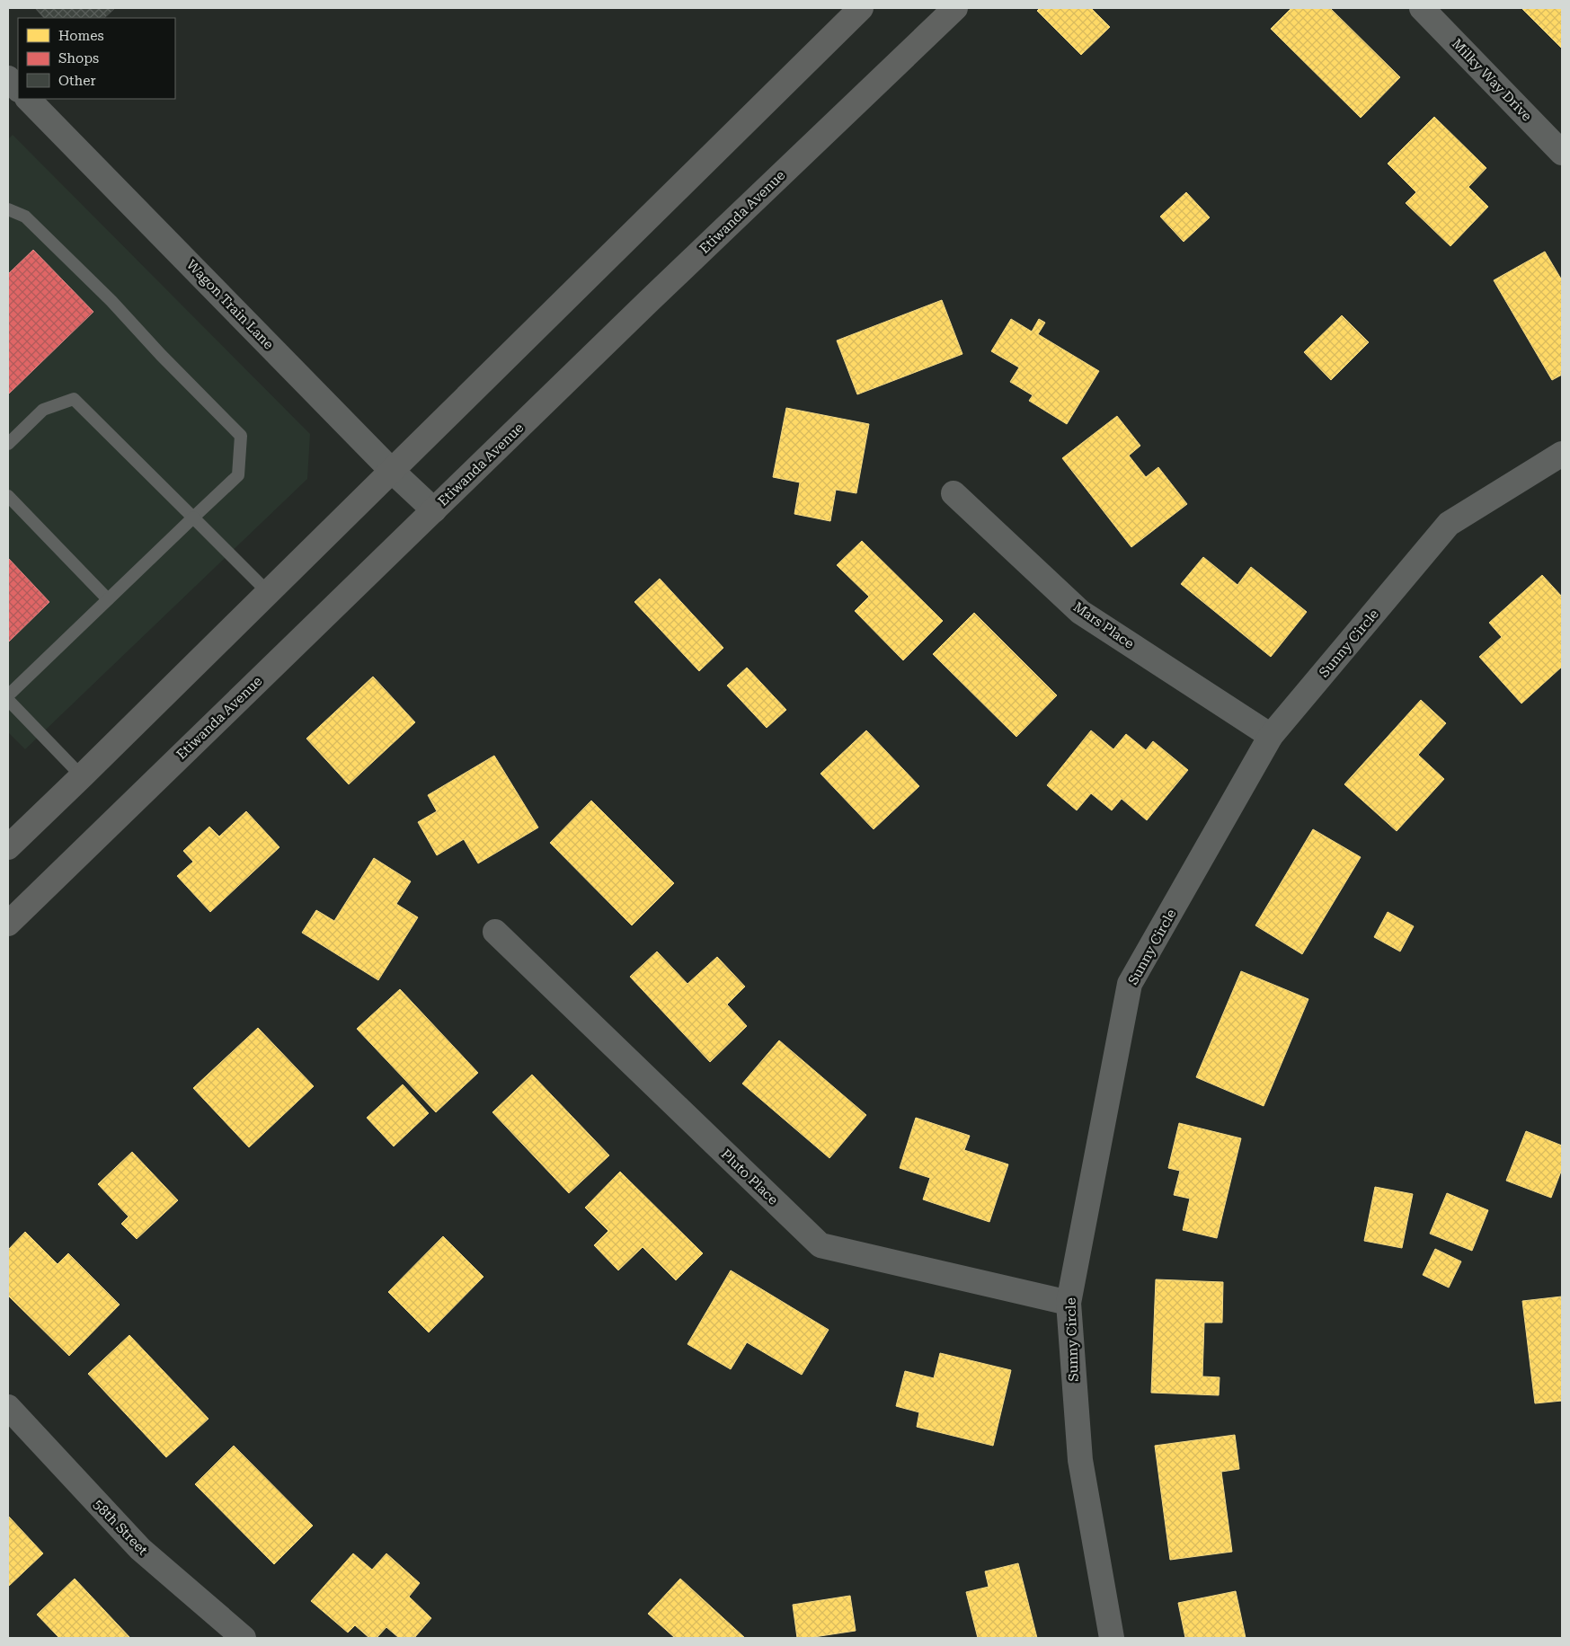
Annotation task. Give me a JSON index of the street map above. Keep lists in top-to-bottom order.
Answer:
{
  "streets": {
    "main road": ["Etiwanda Avenue"],
    "street": [
      "Milky Way Drive",
      "Wagon Train Lane",
      "Mars Place",
      "Sunny Circle",
      "Pluto Place",
      "58th Street"
    ]
  },
  "crossings": [
    ["Etiwanda Avenue", "Wagon Train Lane"],
    ["Mars Place", "Sunny Circle"],
    ["Sunny Circle", "Pluto Place"]
  ],
  "legend": ["Homes", "Shops", "Other"]
}
